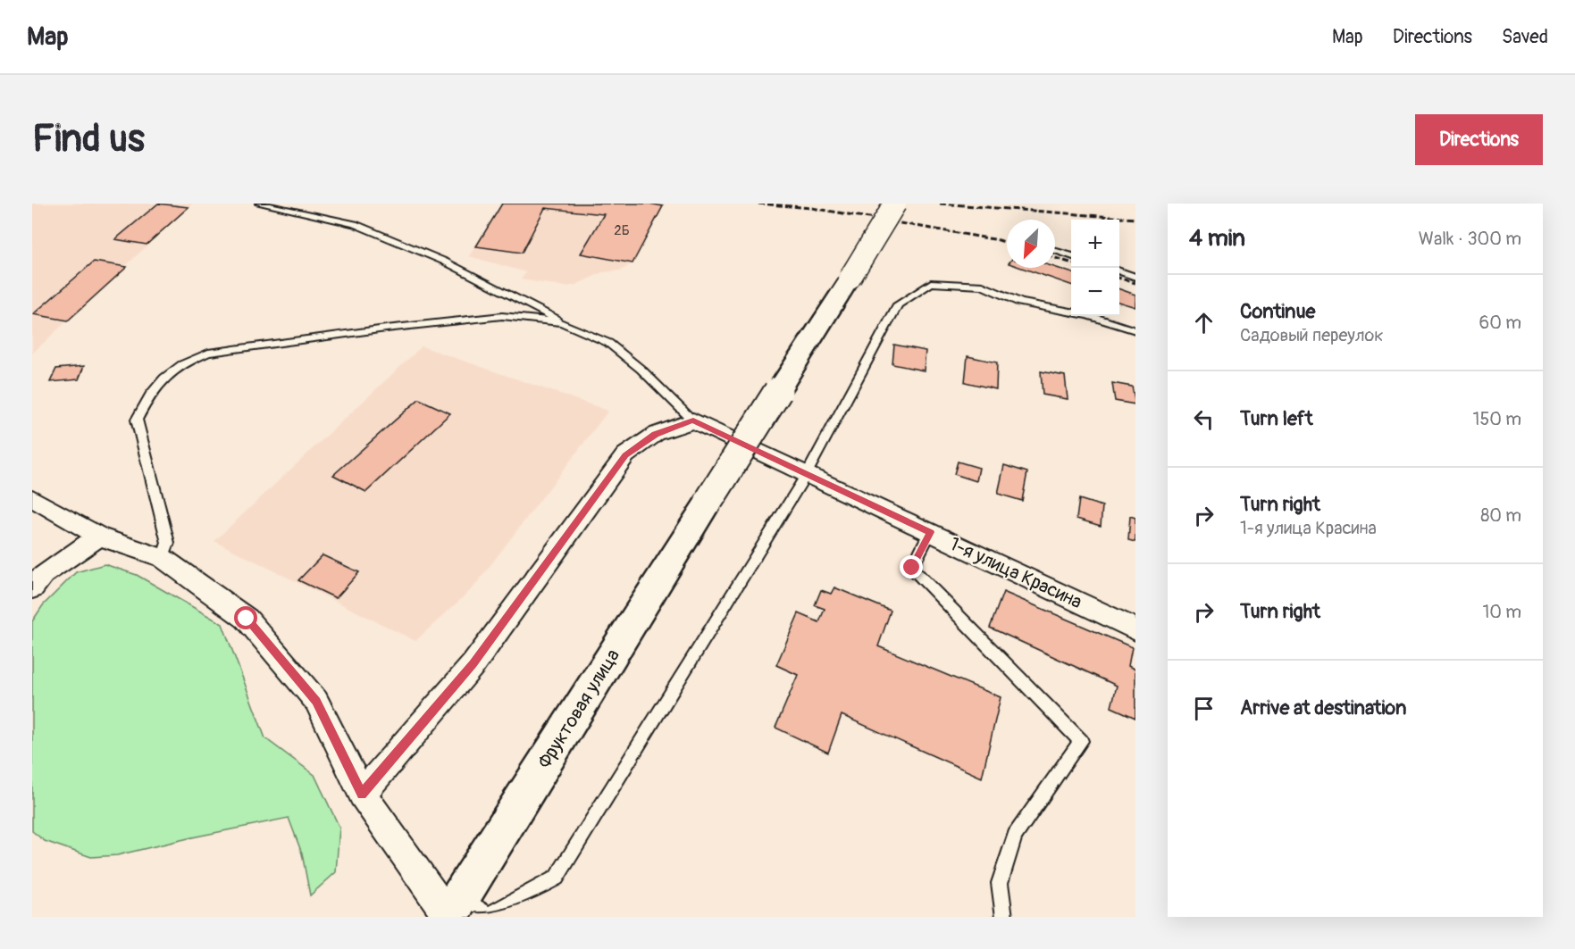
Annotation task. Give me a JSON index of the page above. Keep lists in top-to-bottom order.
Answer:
{
  "streets": {
    "main road": ["Фруктовая улица"],
    "street": ["1-я улица Красина"]
  },
  "house_numbers": ["2Б"],
  "north": "bottom left",
  "page": {
    "header": "Map",
    "nav": ["Map", "Directions", "Saved"],
    "buttons": "Directions",
    "title": "Find us",
    "heading": ["4 min", "Walk · 300 m"],
    "map_buttons": ["+", "−"],
    "list": [
      ["Continue", "Садовый переулок", "60 m"],
      ["Turn left", "150 m"],
      ["Turn right", "1-я улица Красина", "80 m"],
      ["Turn right", "10 m"],
      "Arrive at destination"
    ]
  }
}
